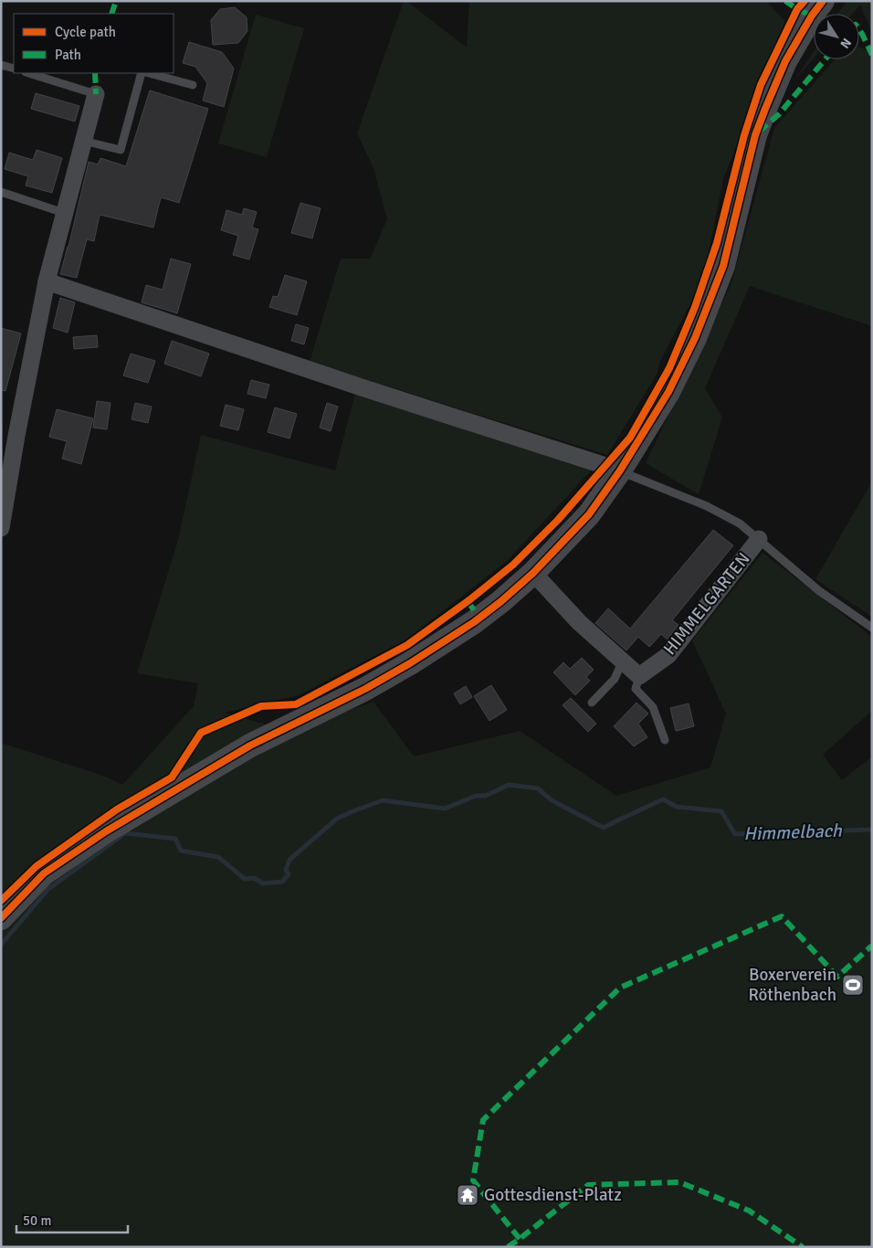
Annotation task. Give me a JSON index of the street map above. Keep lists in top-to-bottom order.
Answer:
{
  "streets": {
    "street": ["HIMMELGARTEN"]
  },
  "water": ["Himmelbach"],
  "places": {
    "sports": ["Boxerverein Röthenbach"],
    "temple": ["Gottesdienst-Platz"]
  },
  "legend": ["Cycle path", "Path"],
  "scale_bar": "50 m",
  "north": "bottom right"
}
